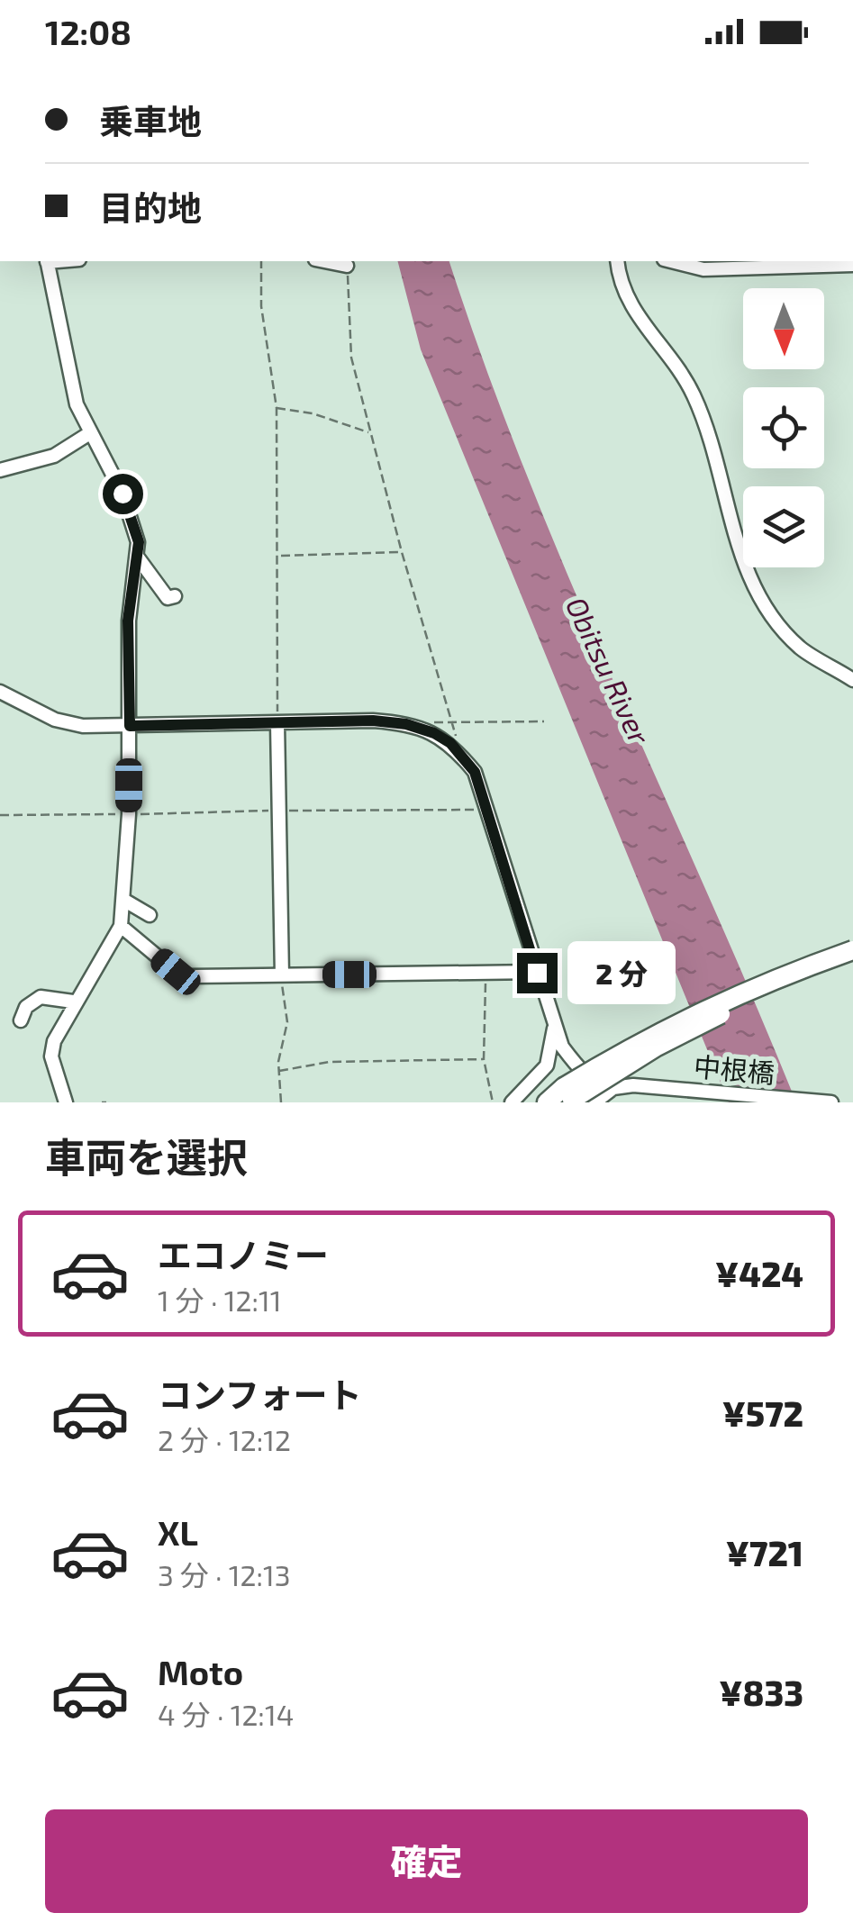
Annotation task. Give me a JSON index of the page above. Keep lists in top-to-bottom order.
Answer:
{
  "streets": {
    "street": ["中根橋"]
  },
  "water": ["Obitsu River"],
  "north": "bottom",
  "page": {
    "status": "12:08",
    "banner": ["乗車地", "目的地"],
    "bubble": "2 分",
    "heading": "車両を選択",
    "list": [
      {
        "name": "エコノミー",
        "note": "1 分 · 12:11",
        "value": "¥424"
      },
      {
        "name": "コンフォート",
        "note": "2 分 · 12:12",
        "value": "¥572"
      },
      {
        "name": "XL",
        "note": "3 分 · 12:13",
        "value": "¥721"
      },
      {
        "name": "Moto",
        "note": "4 分 · 12:14",
        "value": "¥833"
      }
    ],
    "buttons": "確定"
  }
}
